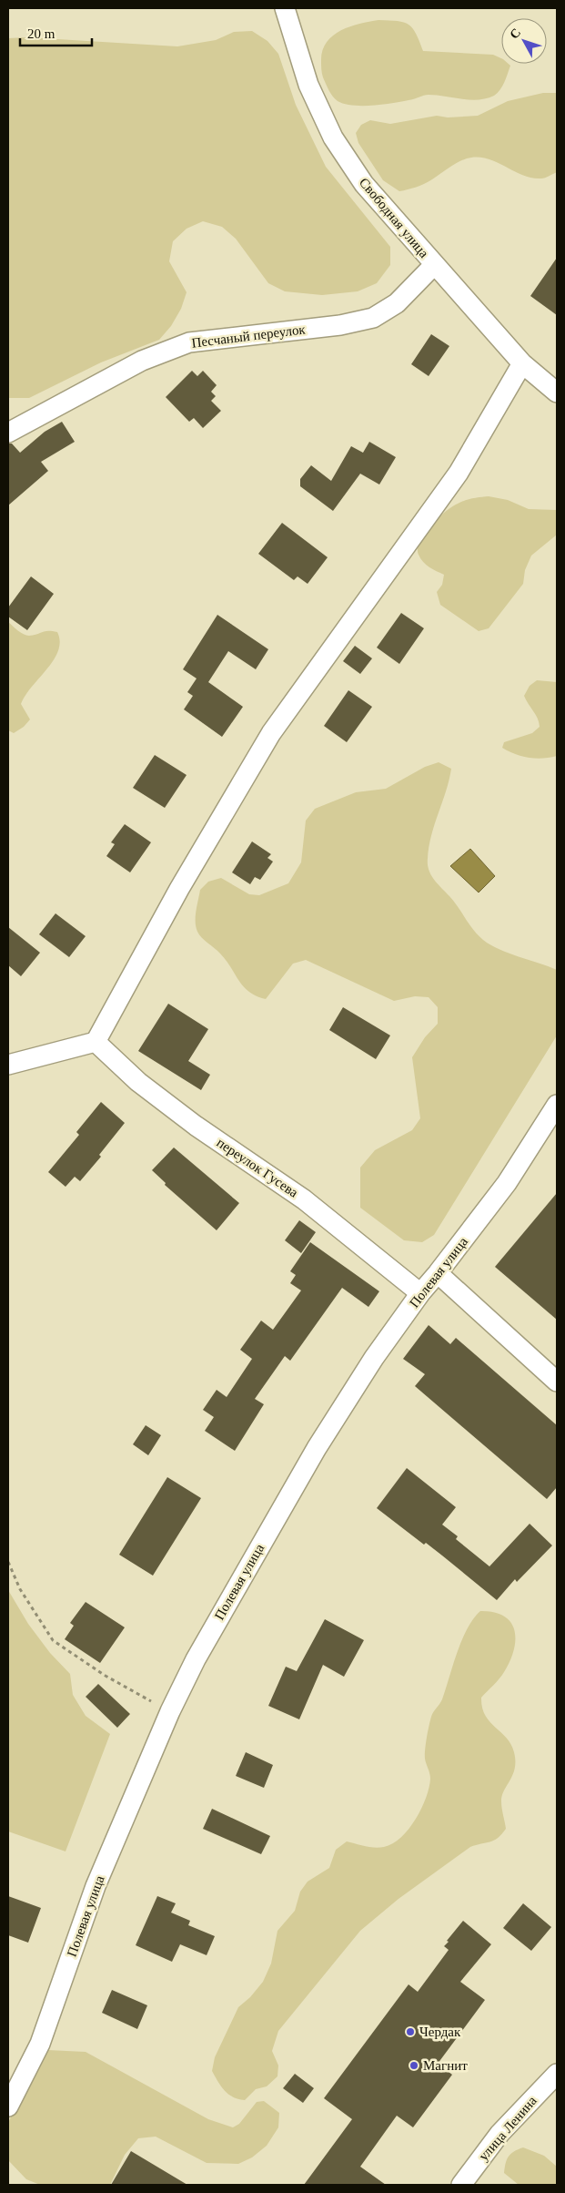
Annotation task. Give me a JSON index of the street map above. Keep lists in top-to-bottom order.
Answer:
{
  "streets": {
    "street": [
      "Свободная улица",
      "Песчаный переулок",
      "переулок Гусева",
      "Полевая улица",
      "улица Ленина"
    ]
  },
  "crossings": [
    ["Свободная улица", "Песчаный переулок"],
    ["переулок Гусева", "Полевая улица"]
  ],
  "places": ["Чердак", "Магнит"],
  "scale_bar": "20 m",
  "north": "top left"
}
